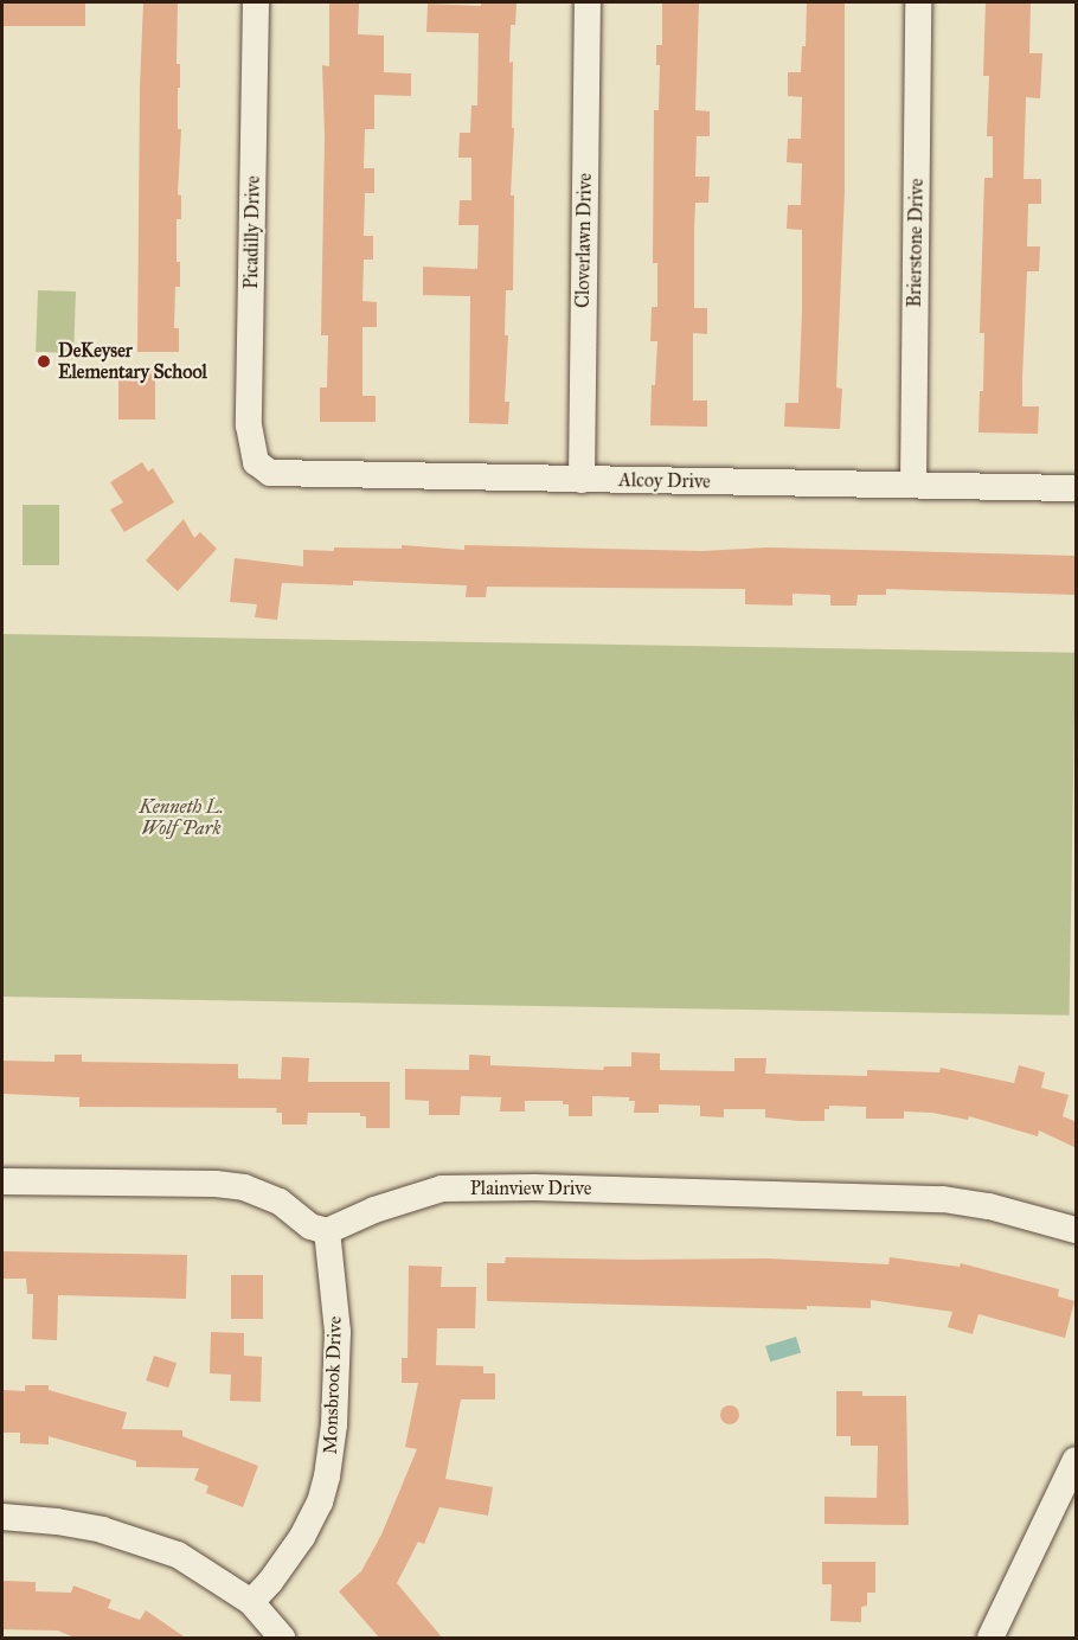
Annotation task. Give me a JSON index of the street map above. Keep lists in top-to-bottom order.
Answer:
{
  "streets": {
    "street": [
      "Picadilly Drive",
      "Cloverlawn Drive",
      "Brierstone Drive",
      "Alcoy Drive",
      "Plainview Drive",
      "Monsbrook Drive"
    ]
  },
  "crossings": [
    ["Picadilly Drive", "Alcoy Drive"],
    ["Cloverlawn Drive", "Alcoy Drive"],
    ["Brierstone Drive", "Alcoy Drive"],
    ["Plainview Drive", "Monsbrook Drive"]
  ],
  "parks": ["Kenneth L. Wolf Park"],
  "places": ["DeKeyser Elementary School"]
}
